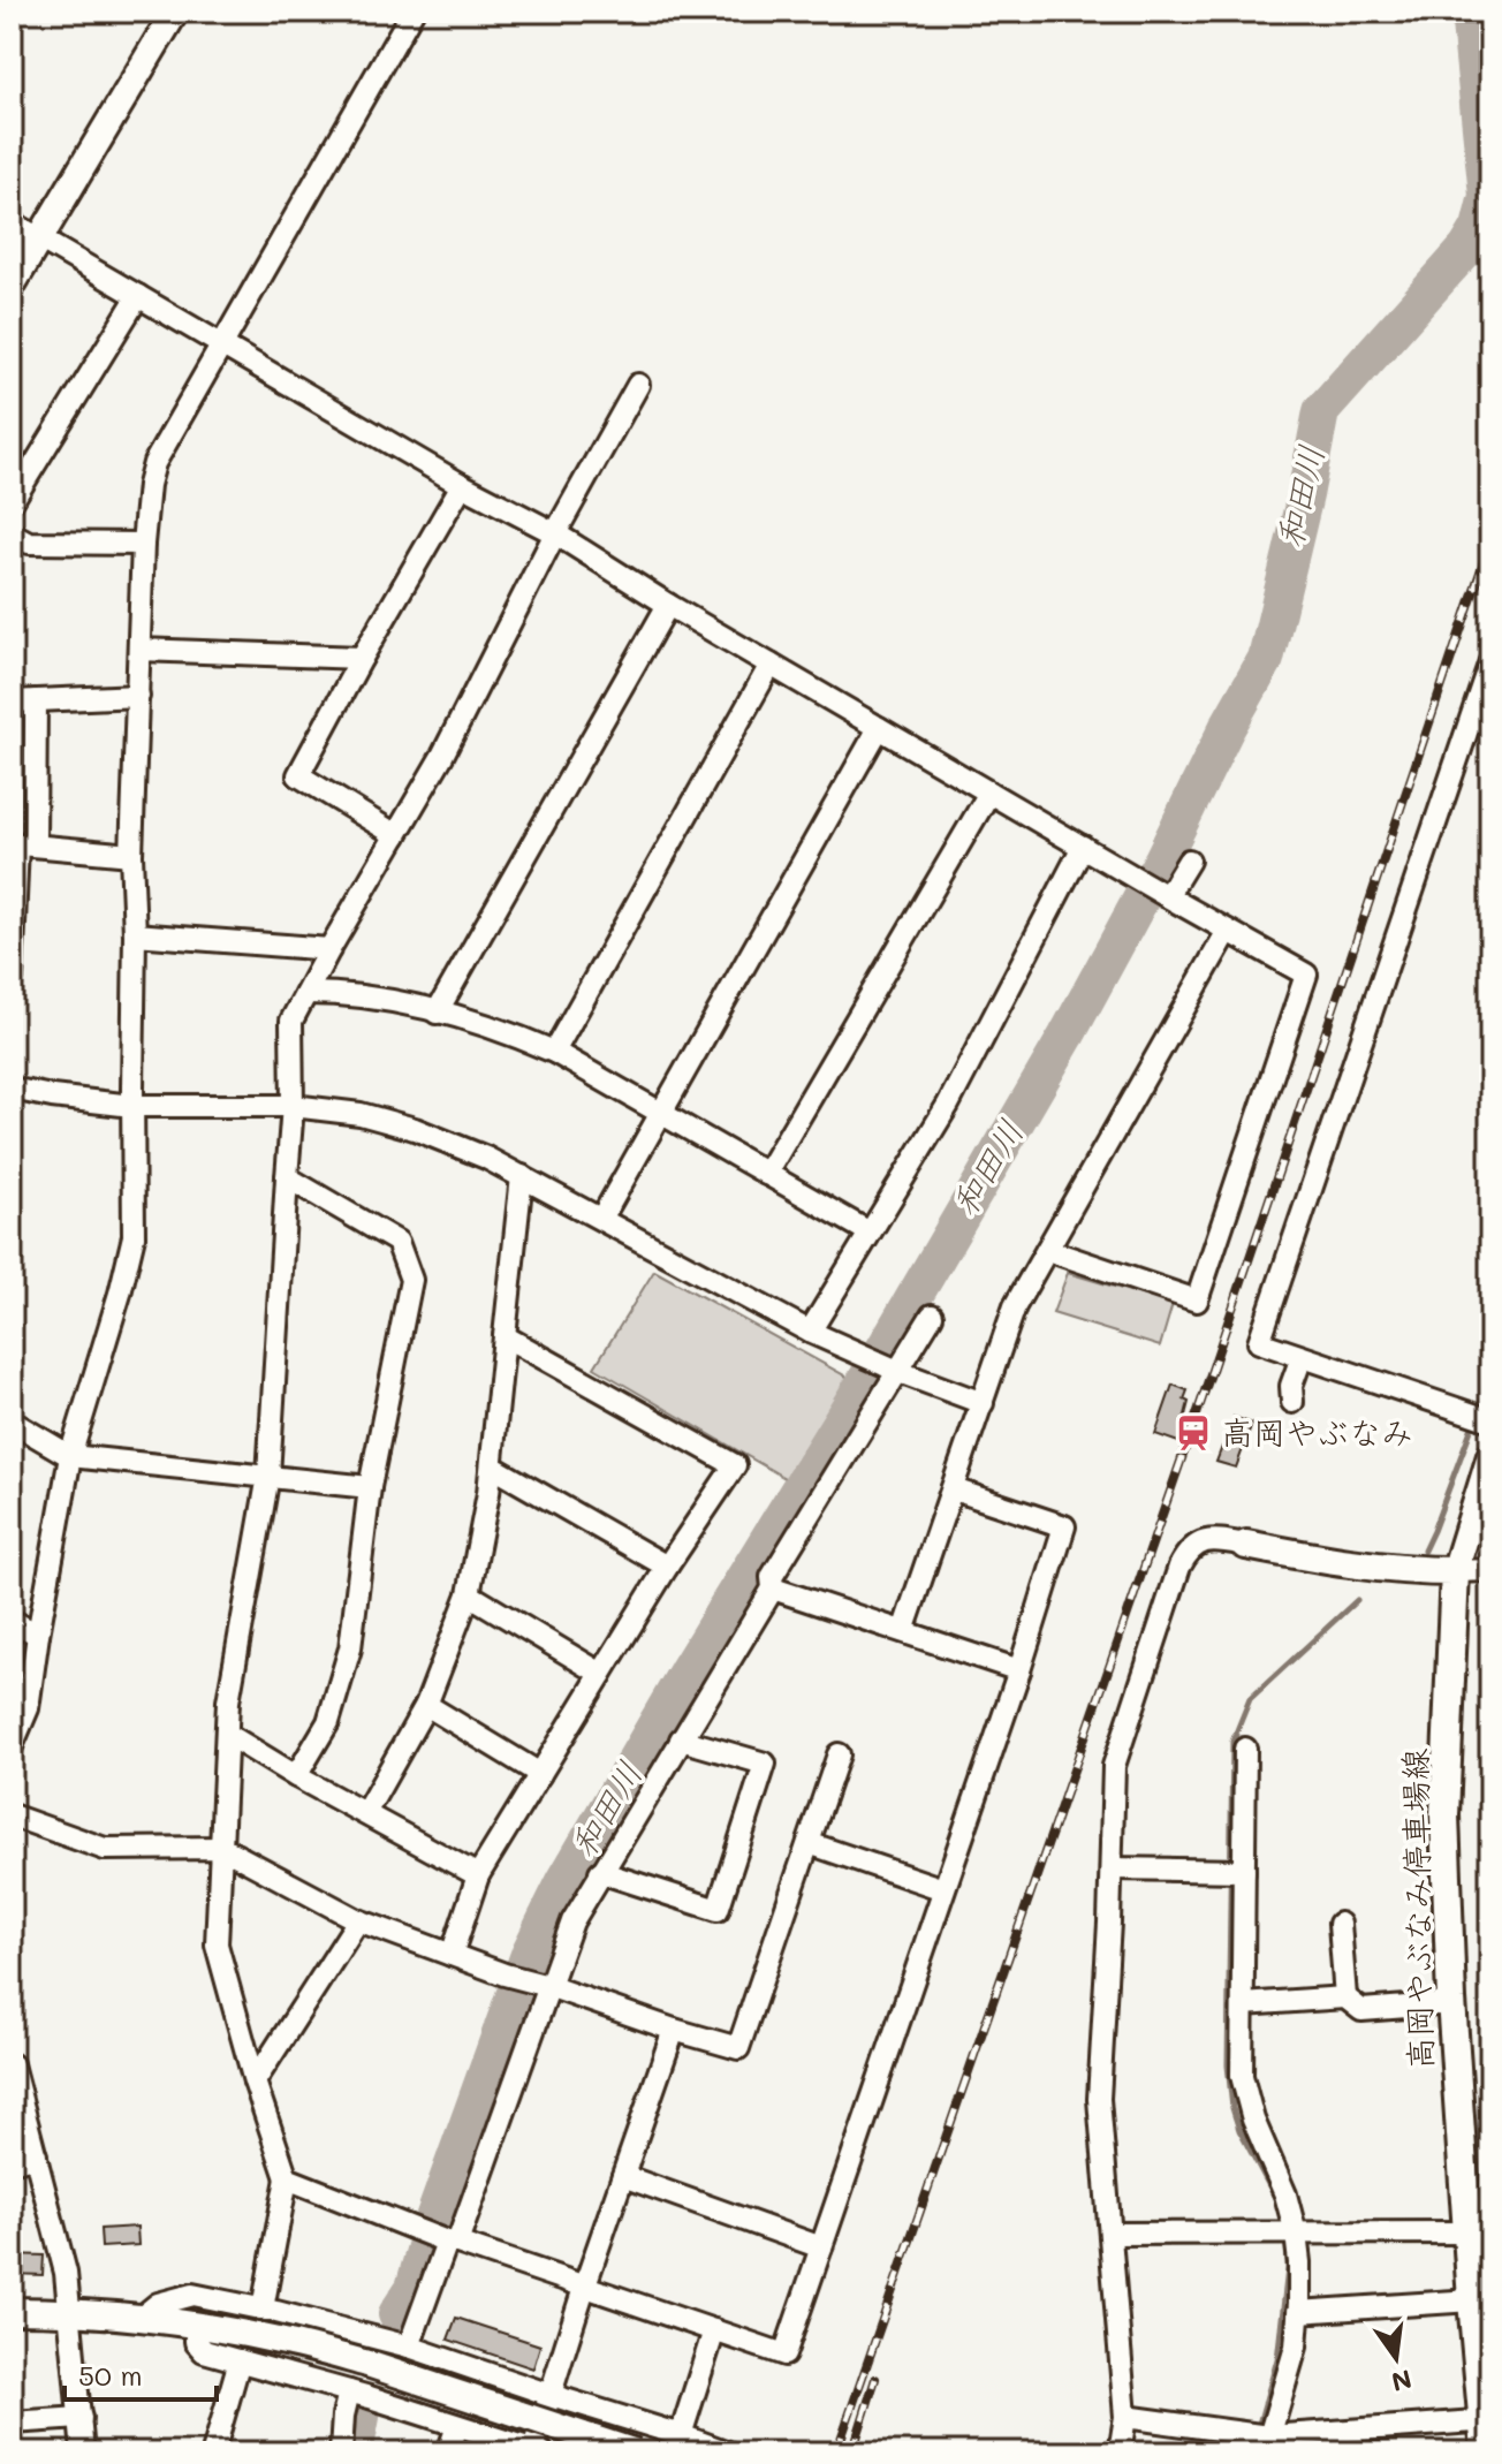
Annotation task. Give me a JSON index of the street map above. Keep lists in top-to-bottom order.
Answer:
{
  "streets": {
    "main road": ["高岡やぶなみ停車場線"]
  },
  "water": ["和田川"],
  "places": {
    "station": ["高岡やぶなみ"]
  },
  "scale_bar": "50 m",
  "north": "bottom"
}
